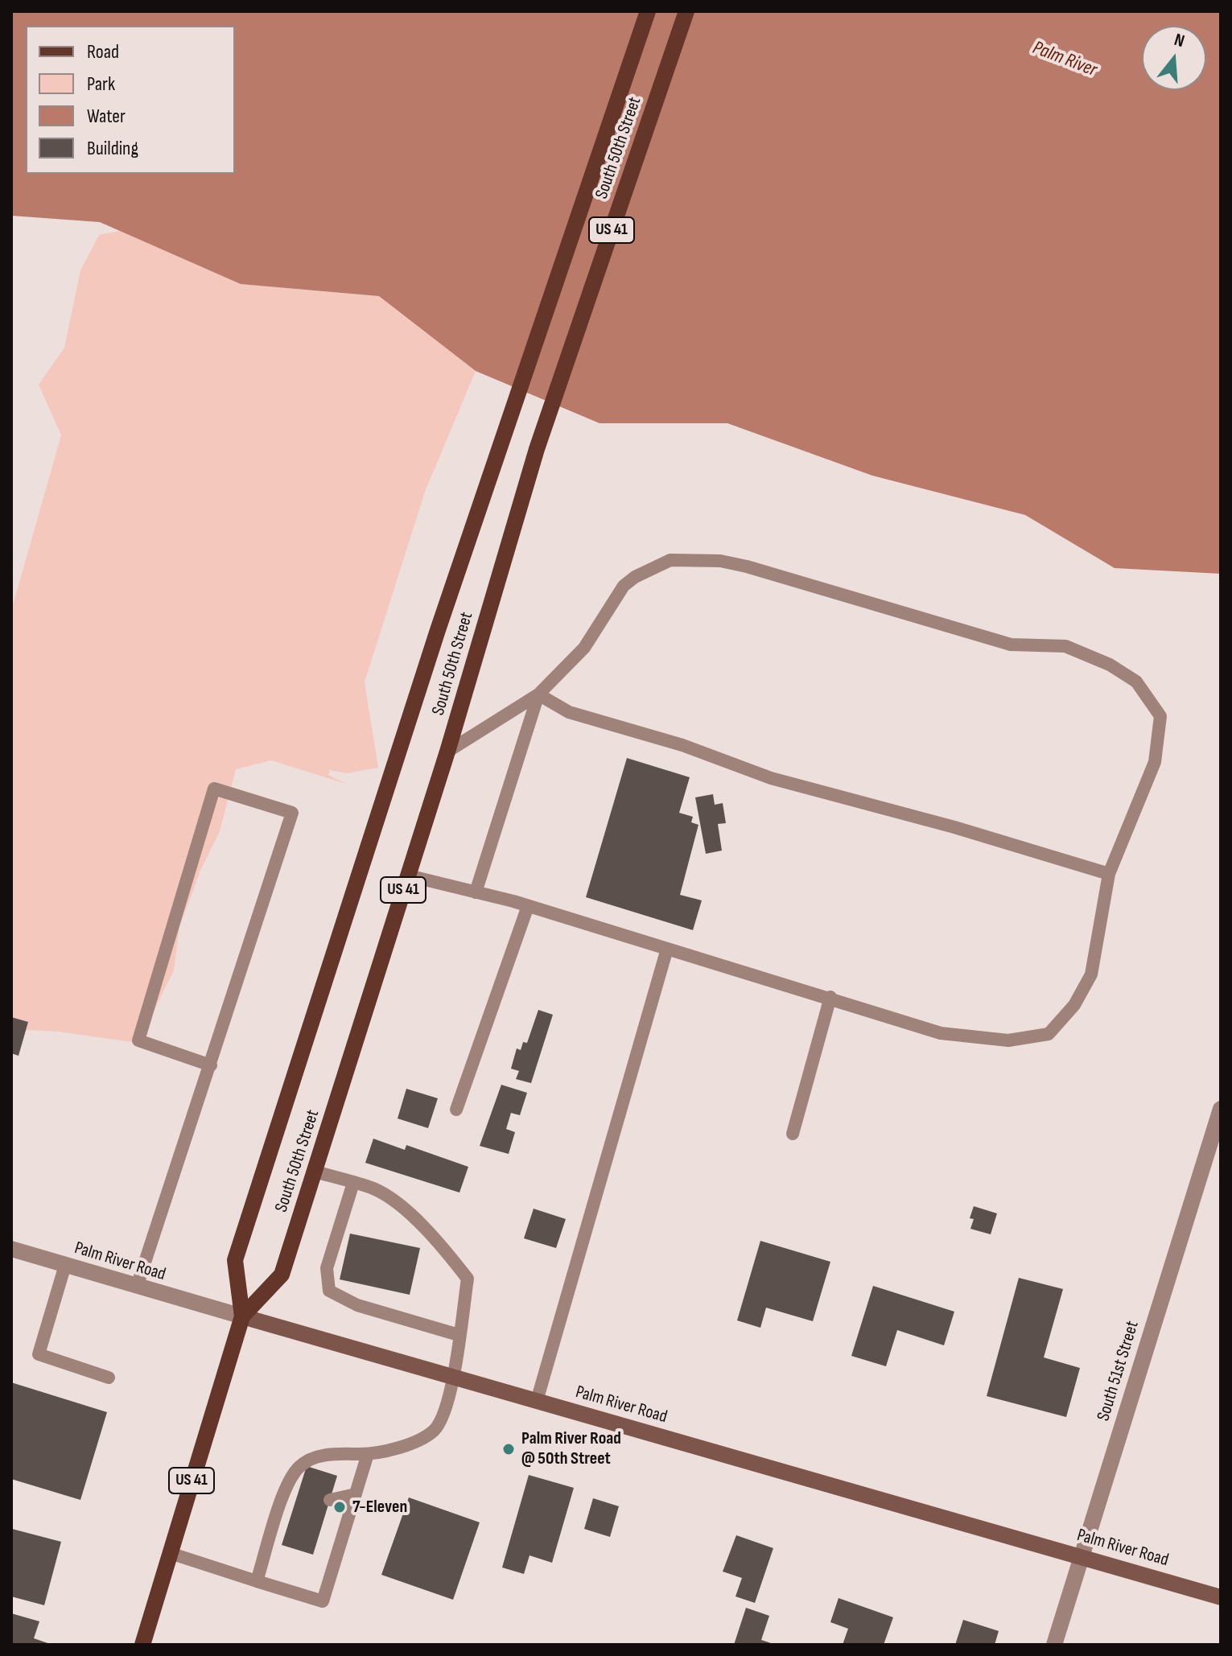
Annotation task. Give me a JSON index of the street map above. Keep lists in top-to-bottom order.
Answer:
{
  "streets": {
    "main road": ["South 50th Street", "US 41"],
    "street": ["Palm River Road", "South 51st Street"]
  },
  "crossings": [
    ["South 50th Street", "Palm River Road"],
    ["Palm River Road", "South 51st Street"]
  ],
  "water": ["Palm River"],
  "places": ["Palm River Road @ 50th Street", "7-Eleven"],
  "legend": [
    "Road",
    "Park",
    "Water",
    "Building"
  ],
  "north": "top"
}
